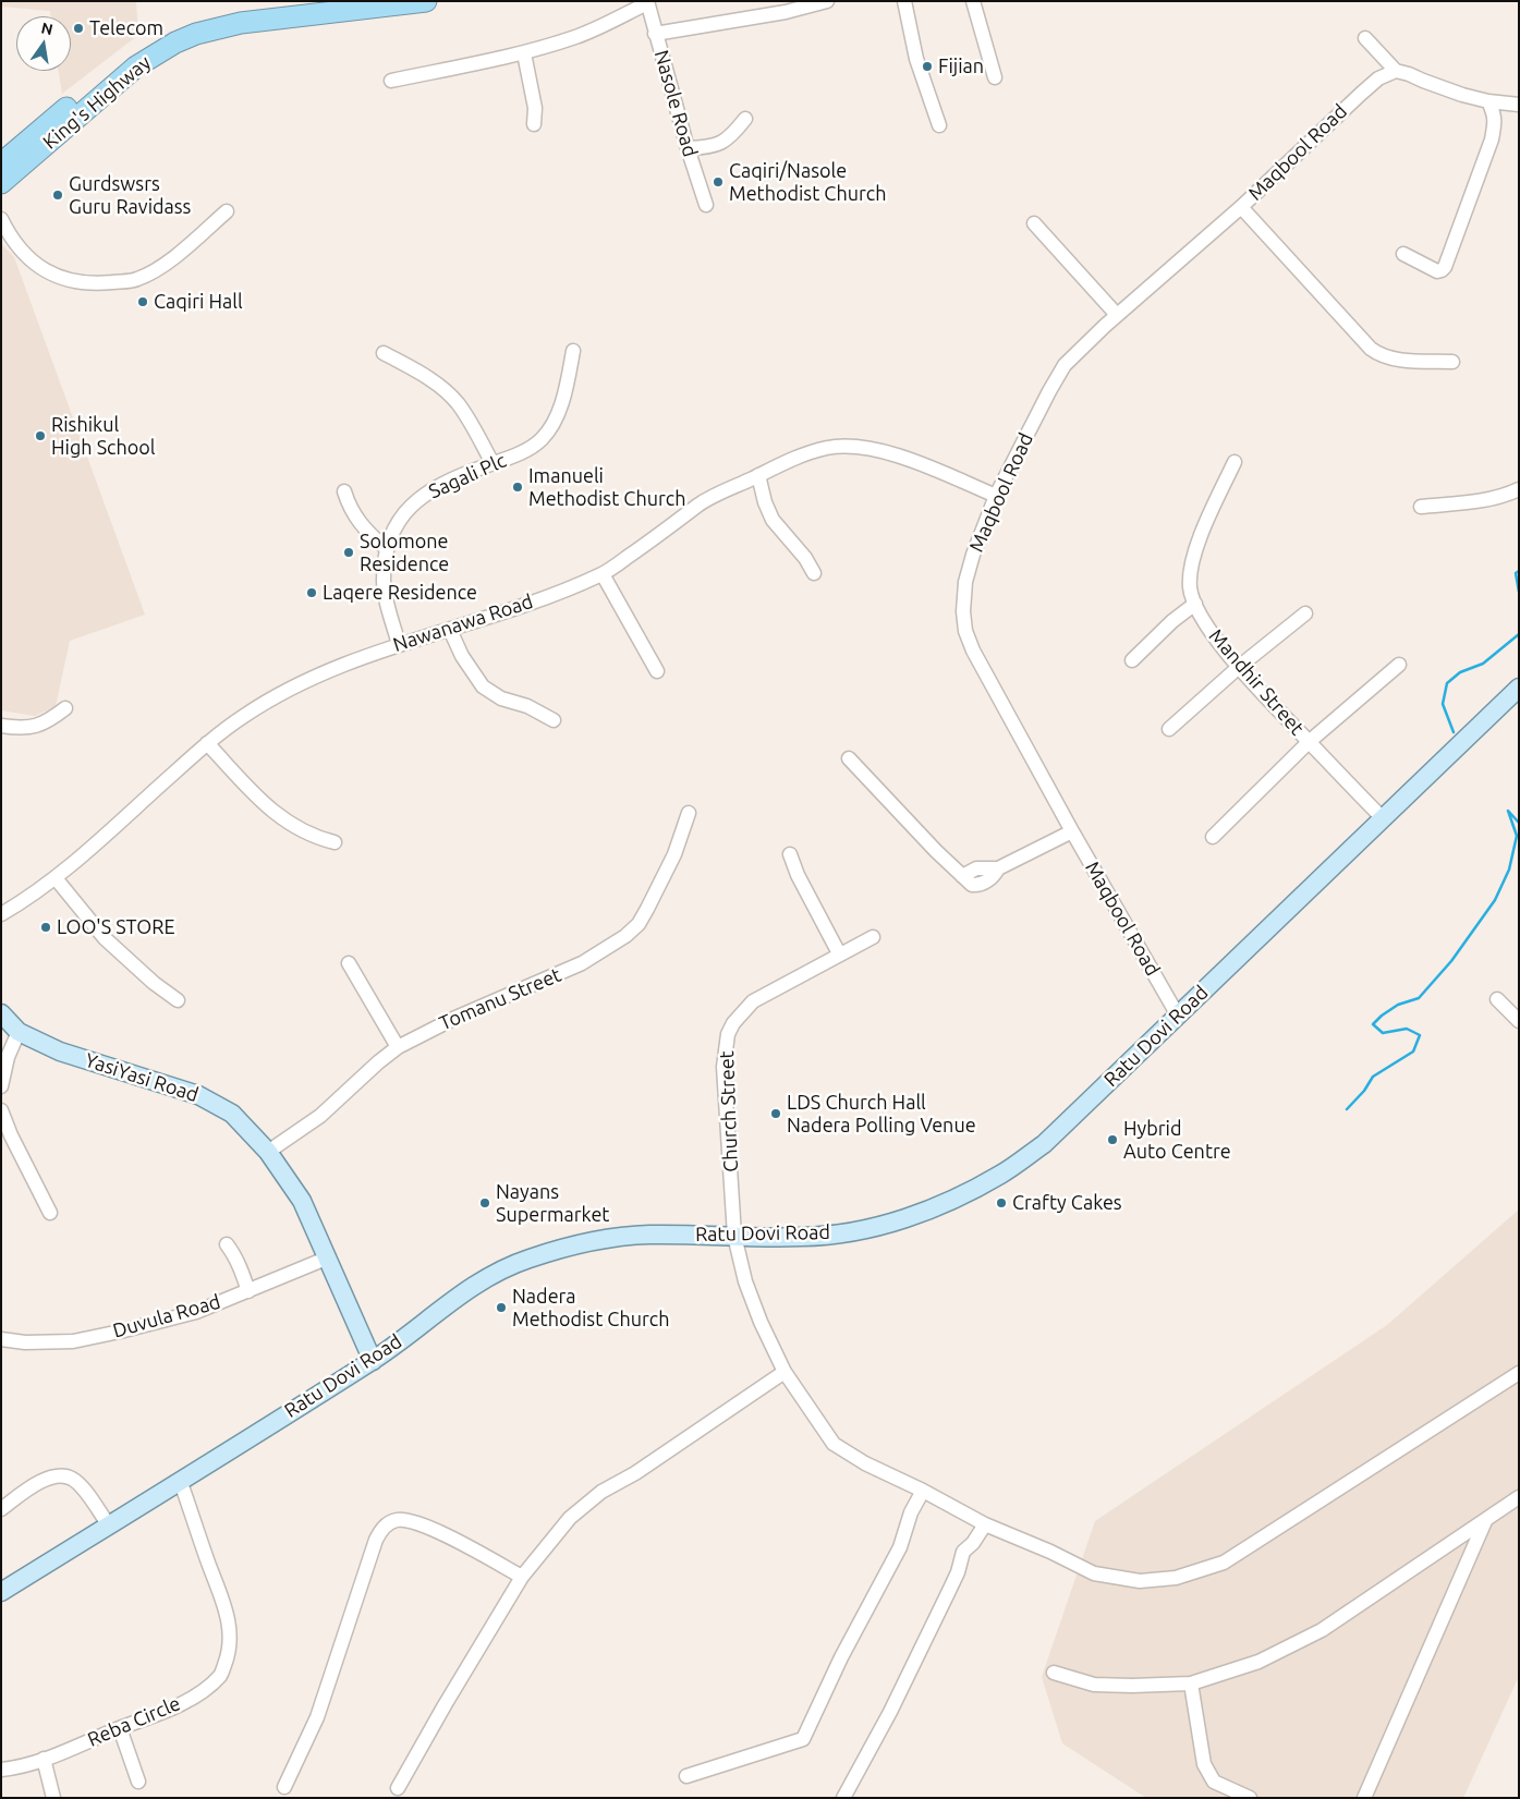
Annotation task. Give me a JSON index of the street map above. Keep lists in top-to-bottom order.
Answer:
{
  "streets": {
    "highway": ["King's Highway"],
    "main road": ["Ratu Dovi Road", "YasiYasi Road"],
    "street": [
      "Nasole Road",
      "Maqbool Road",
      "Sagali Plc",
      "Nawanawa Road",
      "Mandhir Street",
      "Tomanu Street",
      "Church Street",
      "Duvula Road",
      "Reba Circle"
    ]
  },
  "crossings": [
    ["Maqbool Road", "Nawanawa Road"],
    ["Maqbool Road", "Ratu Dovi Road"],
    ["Sagali Plc", "Nawanawa Road"],
    ["Mandhir Street", "Ratu Dovi Road"],
    ["Tomanu Street", "YasiYasi Road"],
    ["Ratu Dovi Road", "YasiYasi Road"],
    ["Ratu Dovi Road", "Church Street"],
    ["Ratu Dovi Road", "Reba Circle"],
    ["YasiYasi Road", "Duvula Road"]
  ],
  "places": [
    "Telecom",
    "Fijian",
    "Caqiri/Nasole Methodist Church",
    "Gurdswsrs Guru Ravidass",
    "Caqiri Hall",
    "Rishikul High School",
    "Imanueli Methodist Church",
    "Solomone Residence",
    "Laqere Residence",
    "LOO'S STORE",
    "LDS Church Hall Nadera Polling Venue",
    "Hybrid Auto Centre",
    "Nayans Supermarket",
    "Crafty Cakes",
    "Nadera Methodist Church"
  ],
  "north": "top"
}
